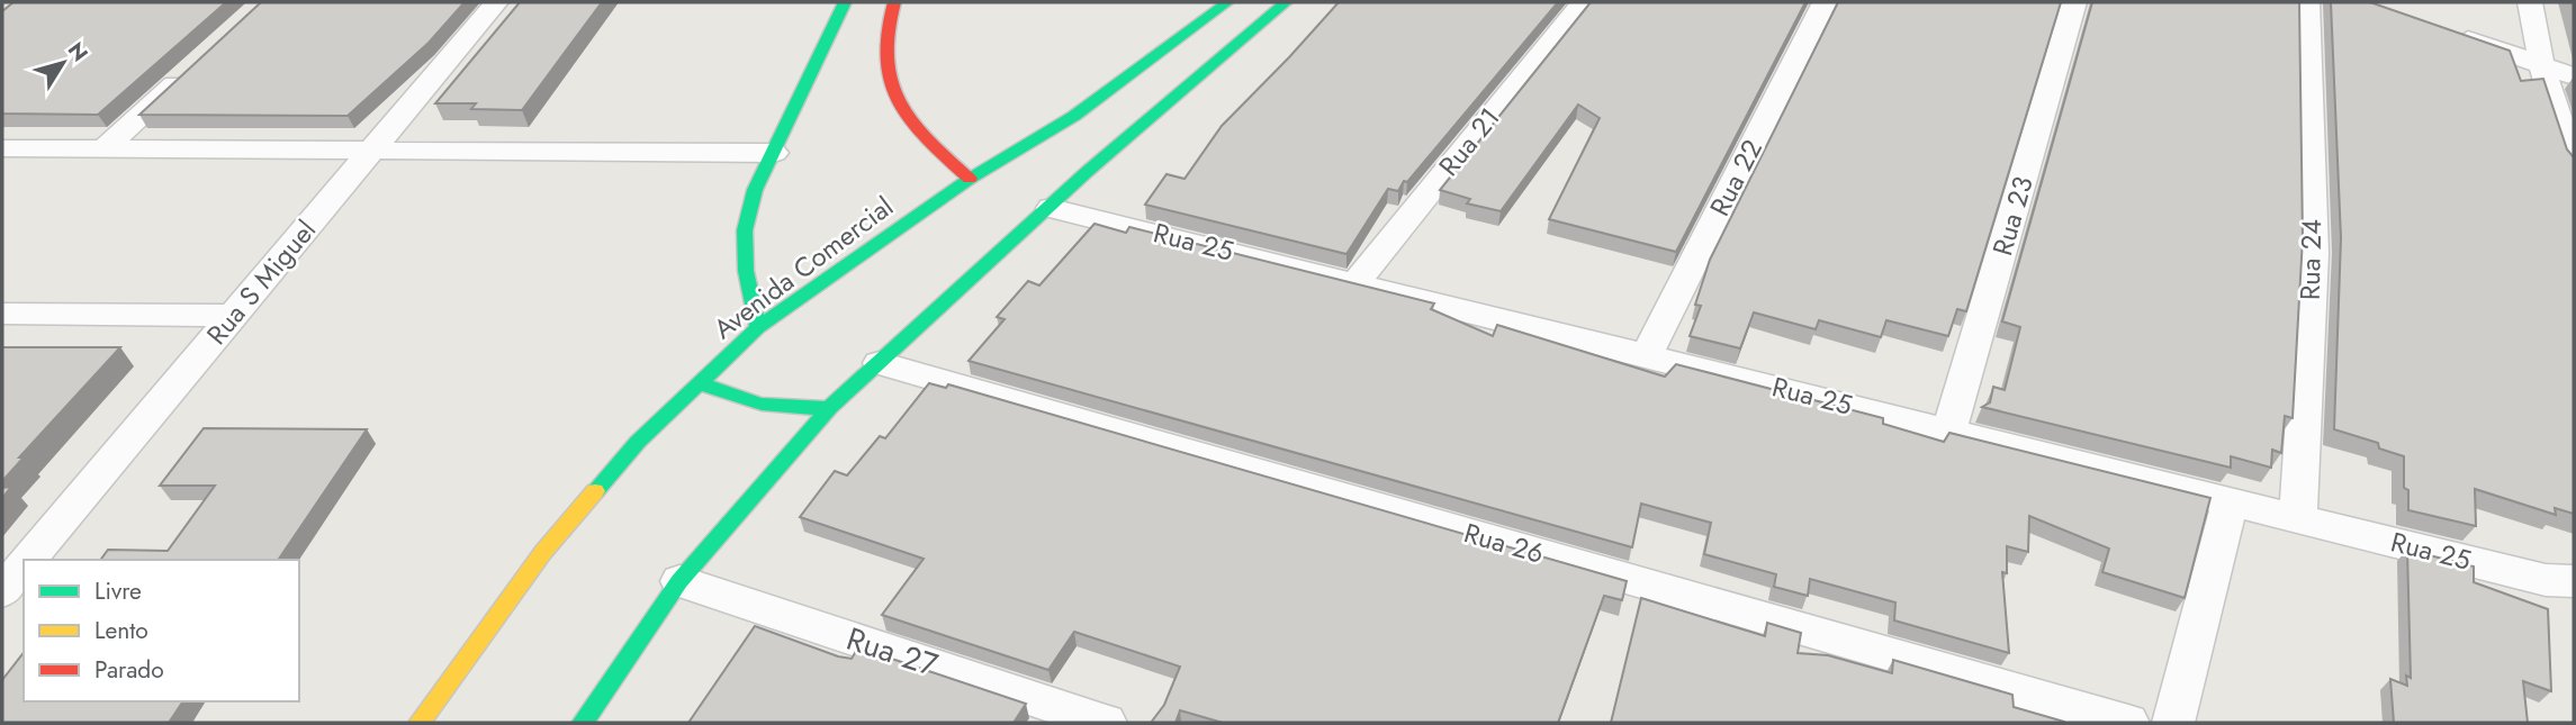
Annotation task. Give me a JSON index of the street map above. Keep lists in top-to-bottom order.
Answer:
{
  "streets": {
    "street": [
      "Rua 21",
      "Rua 22",
      "Rua 23",
      "Rua 25",
      "Rua 24",
      "Avenida Comercial",
      "Rua S Miguel",
      "Rua 26",
      "Rua 27"
    ]
  },
  "crossings": [
    ["Rua 21", "Rua 25"],
    ["Rua 22", "Rua 25"],
    ["Rua 23", "Rua 25"],
    ["Rua 25", "Rua 24"]
  ],
  "legend": ["Livre", "Lento", "Parado"],
  "north": "top right"
}
